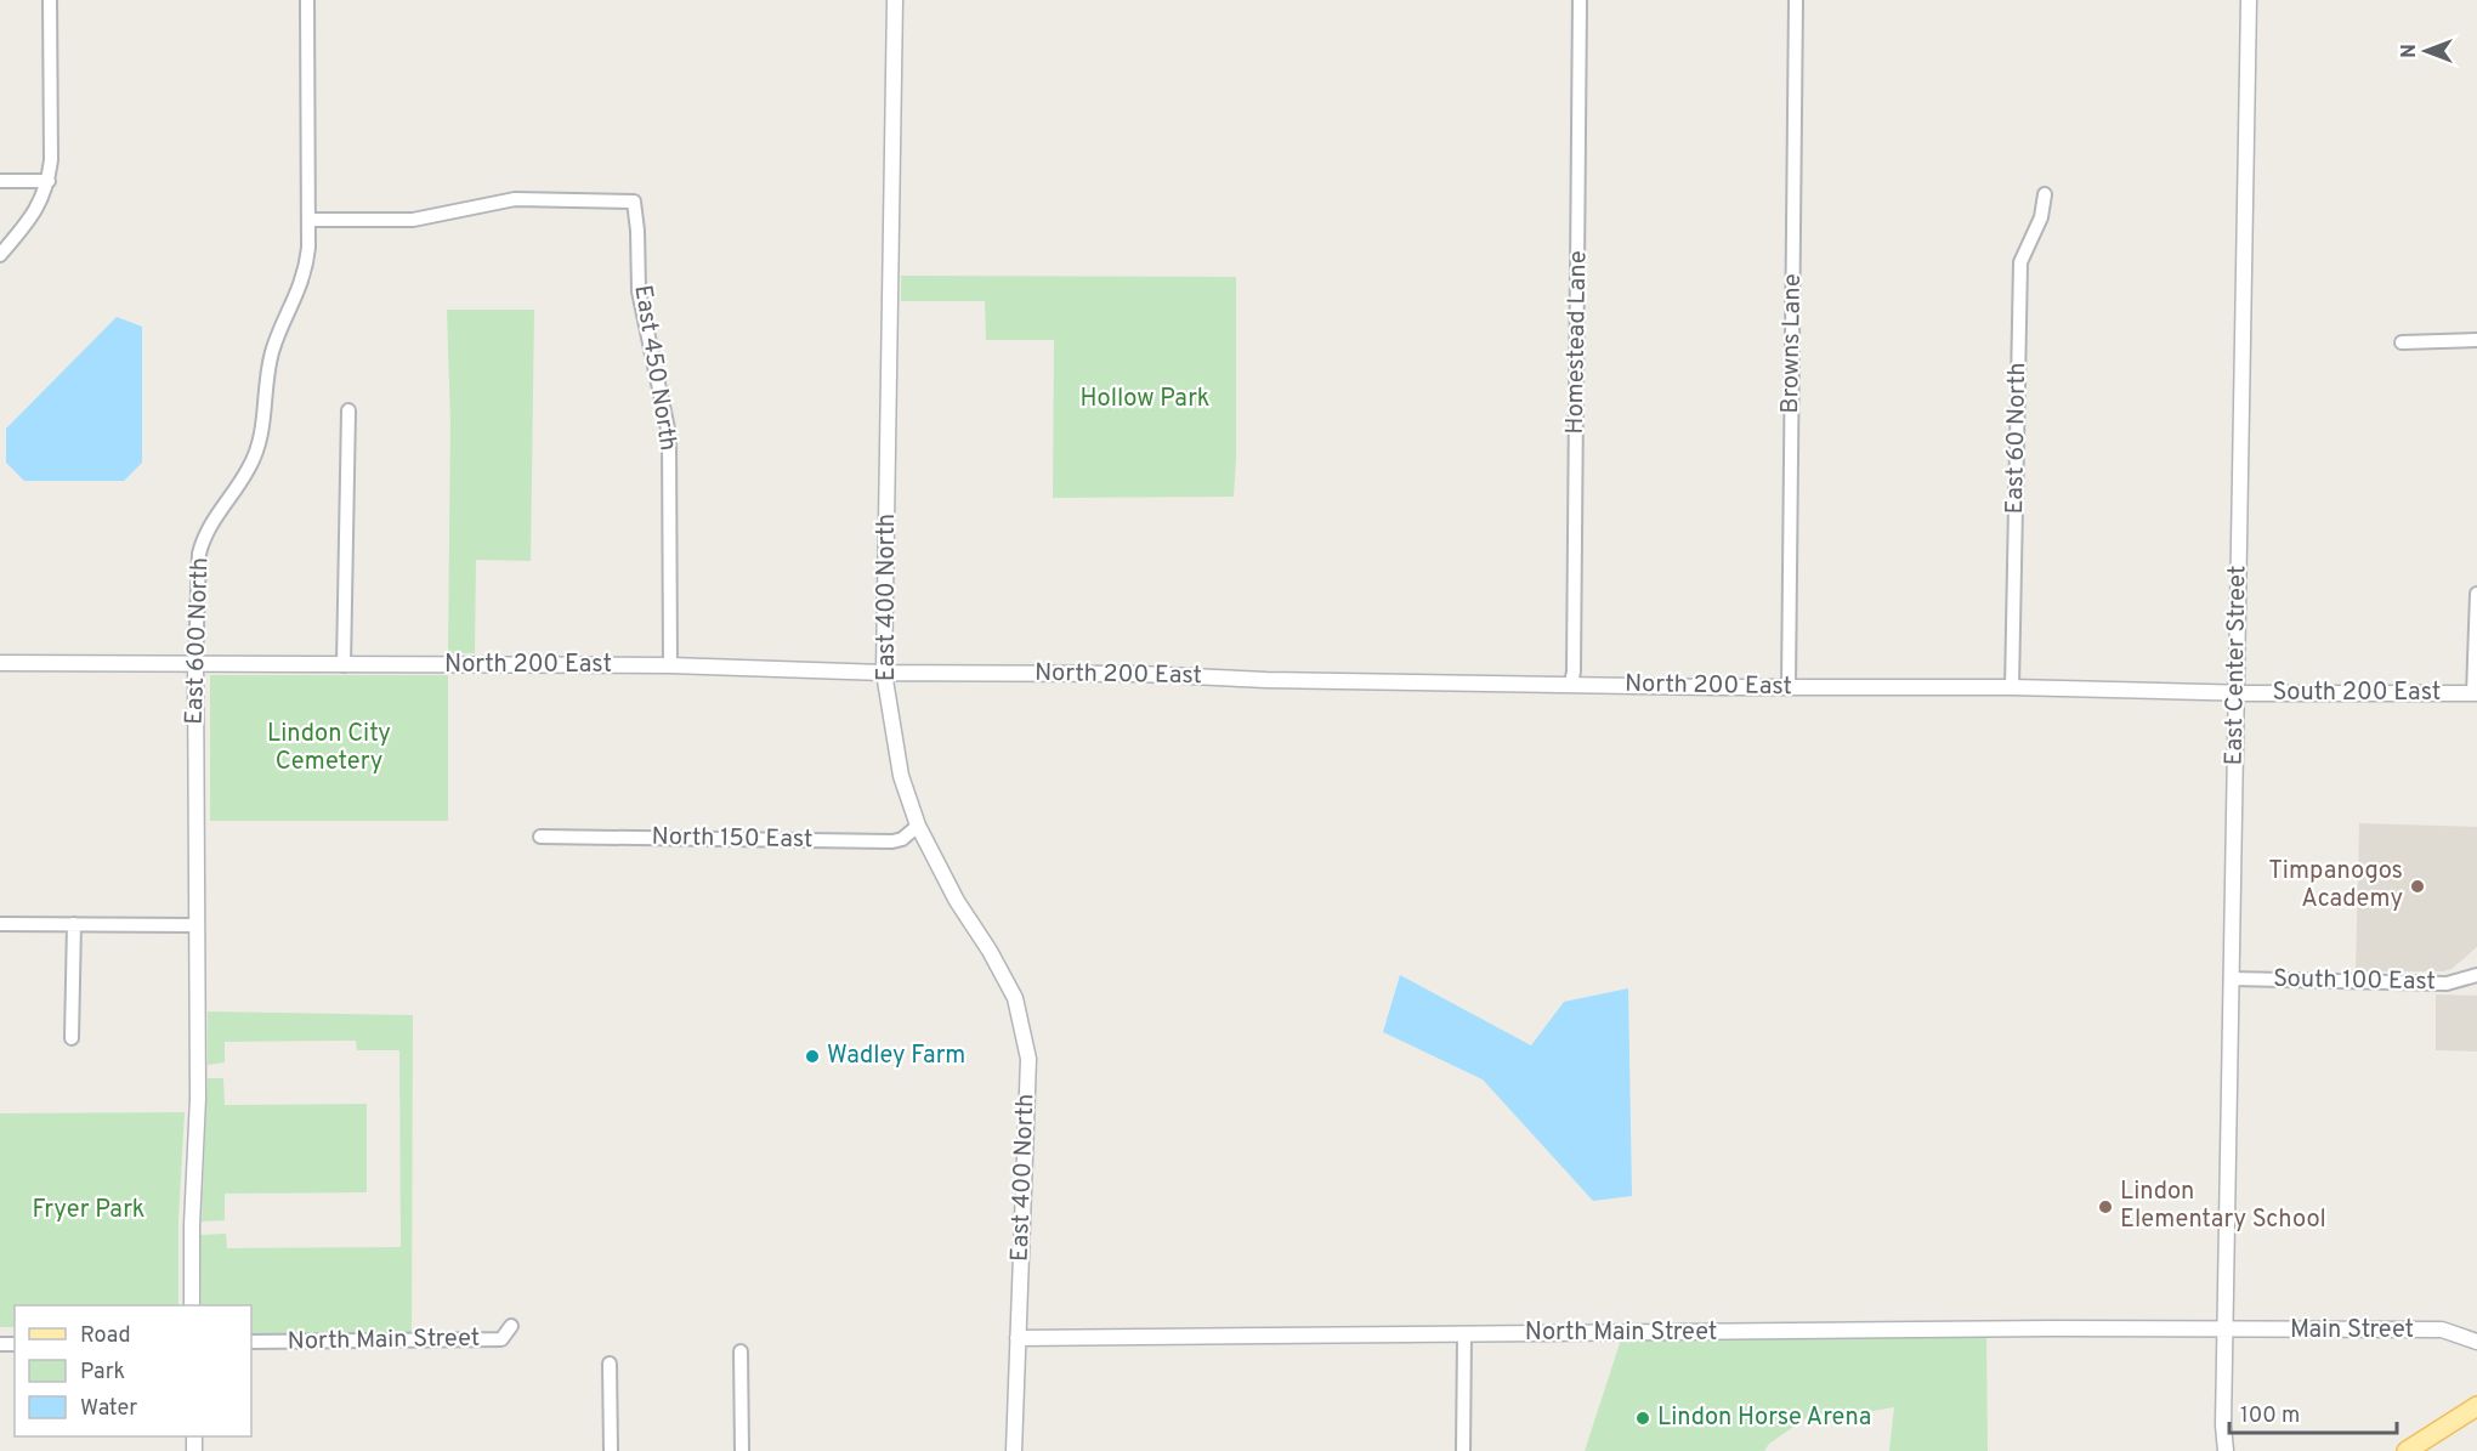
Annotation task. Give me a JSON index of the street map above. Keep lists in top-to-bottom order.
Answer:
{
  "streets": {
    "street": [
      "Homestead Lane",
      "Browns Lane",
      "East 450 North",
      "East 60 North",
      "East 400 North",
      "East 600 North",
      "North 200 East",
      "East Center Street",
      "South 200 East",
      "North 150 East",
      "South 100 East",
      "Main Street",
      "North Main Street"
    ]
  },
  "crossings": [
    ["Homestead Lane", "North 200 East"],
    ["Browns Lane", "North 200 East"],
    ["East 450 North", "East 600 North"],
    ["East 450 North", "North 200 East"],
    ["East 60 North", "North 200 East"],
    ["East 400 North", "North 200 East"],
    ["East 400 North", "North 150 East"],
    ["East 400 North", "North Main Street"],
    ["East 600 North", "North 200 East"],
    ["North 200 East", "East Center Street"],
    ["North 200 East", "South 200 East"],
    ["East Center Street", "South 200 East"],
    ["East Center Street", "South 100 East"],
    ["East Center Street", "Main Street"],
    ["East Center Street", "North Main Street"],
    ["Main Street", "North Main Street"]
  ],
  "parks": ["Hollow Park", "Lindon City Cemetery", "Fryer Park"],
  "places": [
    "Timpanogos Academy",
    "Wadley Farm",
    "Lindon Elementary School",
    "Lindon Horse Arena"
  ],
  "legend": ["Road", "Park", "Water"],
  "scale_bar": "100 m",
  "north": "left"
}
